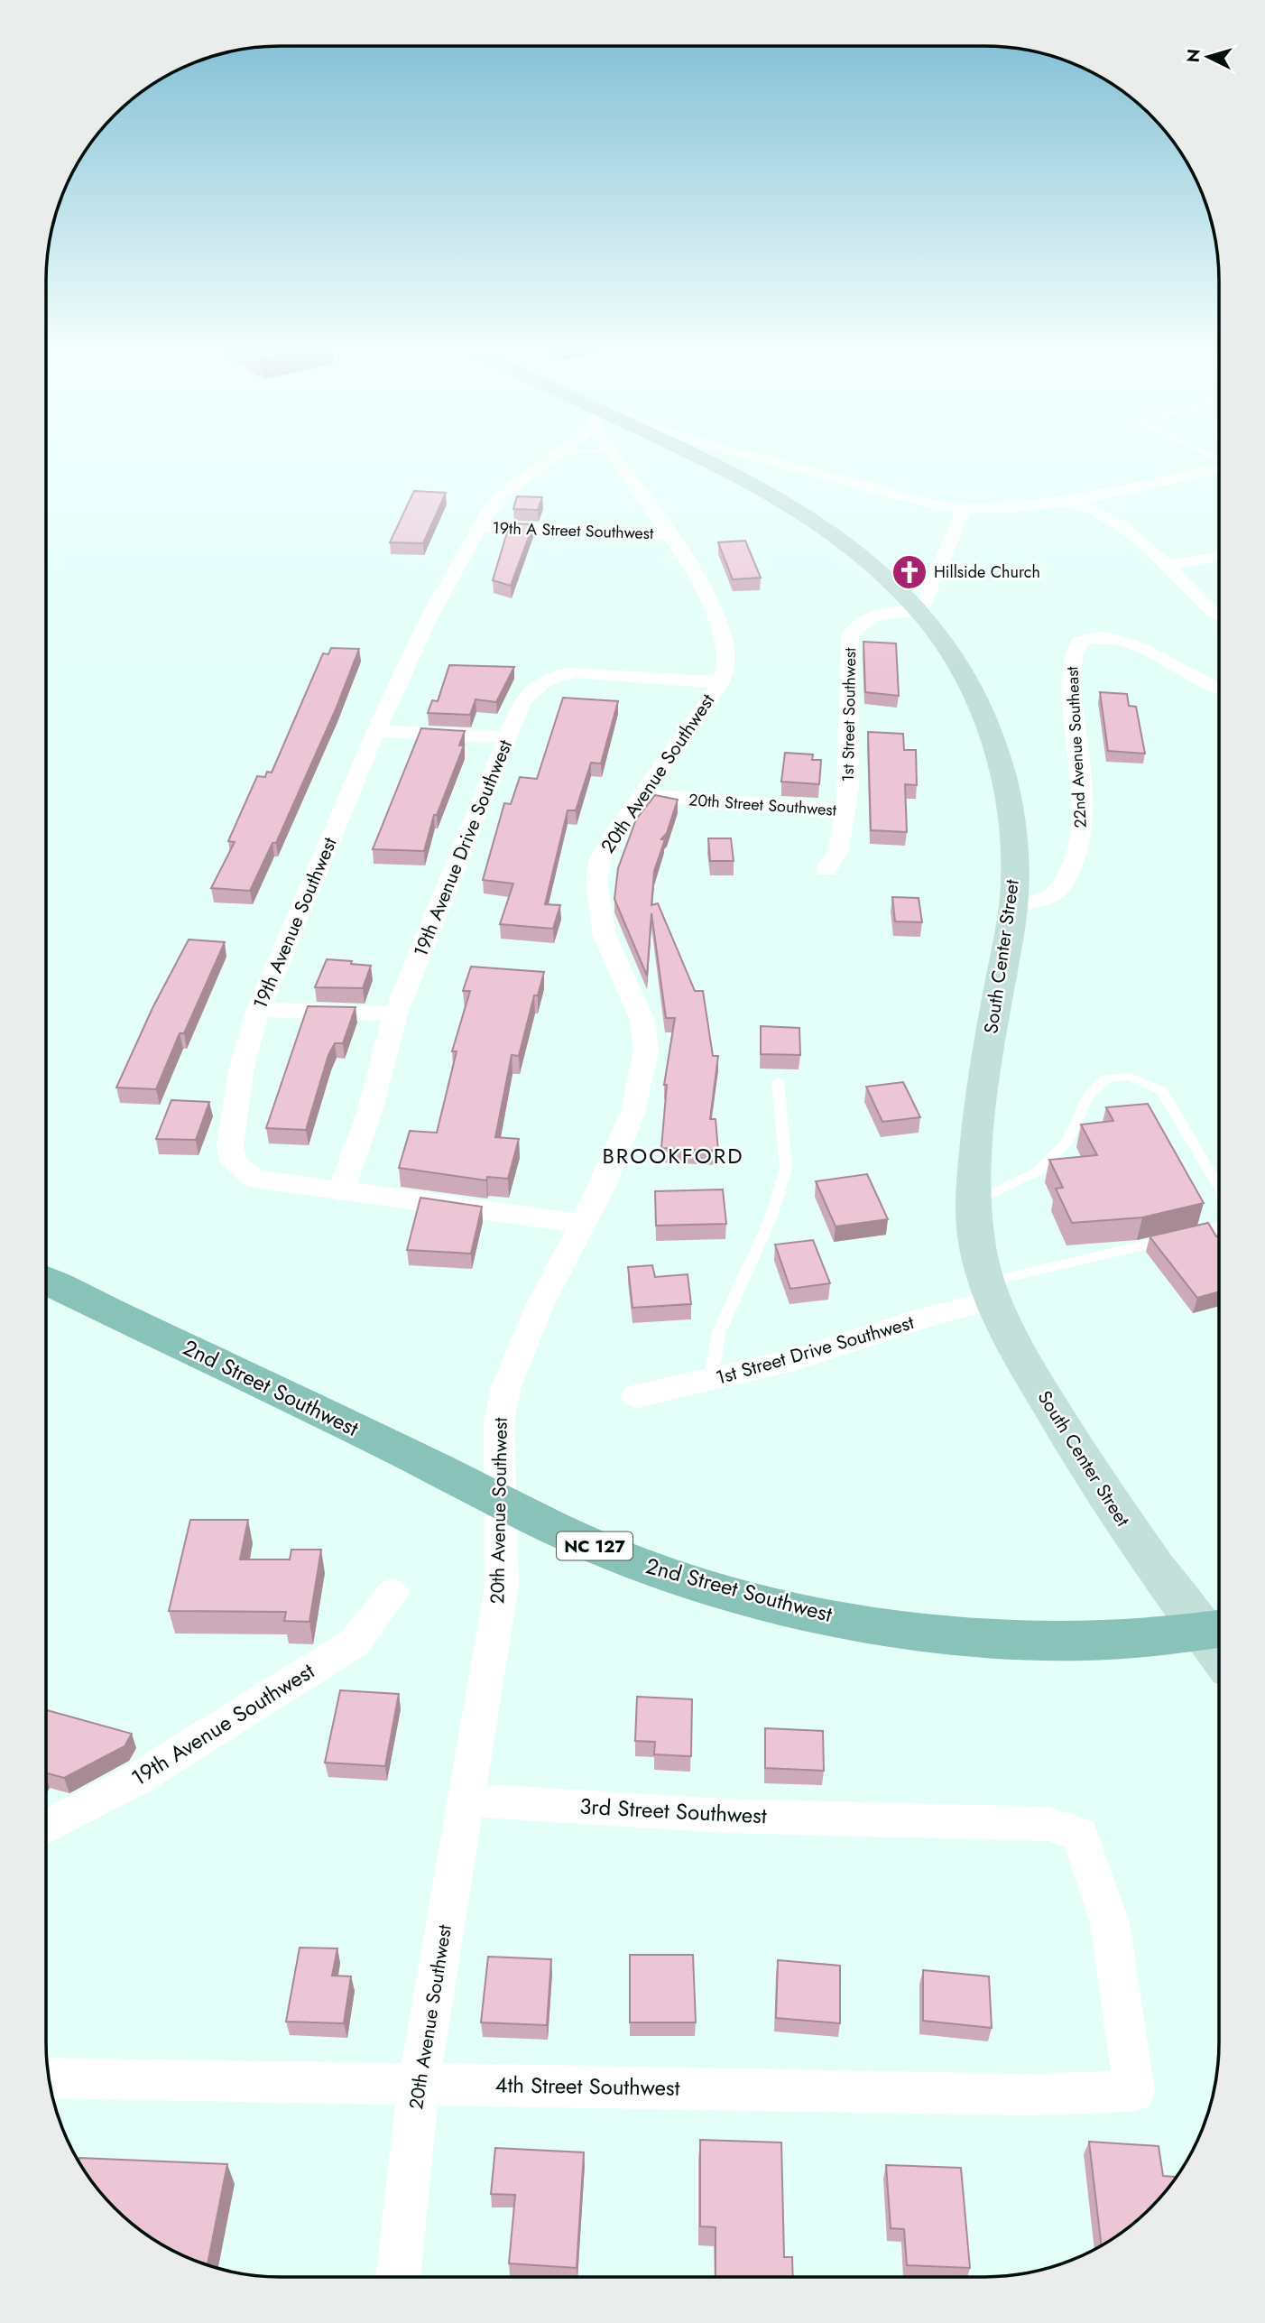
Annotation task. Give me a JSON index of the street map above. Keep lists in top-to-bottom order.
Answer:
{
  "streets": {
    "main road": ["2nd Street Southwest", "NC 127"],
    "street": [
      "19th A Street Southwest",
      "1st Street Southwest",
      "22nd Avenue Southeast",
      "20th Avenue Southwest",
      "20th Street Southwest",
      "19th Avenue Drive Southwest",
      "19th Avenue Southwest",
      "South Center Street",
      "1st Street Drive Southwest",
      "3rd Street Southwest",
      "4th Street Southwest"
    ]
  },
  "crossings": [
    ["19th A Street Southwest", "20th Avenue Southwest"],
    ["19th A Street Southwest", "19th Avenue Southwest"],
    ["1st Street Southwest", "20th Street Southwest"],
    ["1st Street Southwest", "South Center Street"],
    ["22nd Avenue Southeast", "South Center Street"],
    ["20th Avenue Southwest", "20th Street Southwest"],
    ["20th Avenue Southwest", "19th Avenue Drive Southwest"],
    ["20th Avenue Southwest", "19th Avenue Southwest"],
    ["20th Avenue Southwest", "2nd Street Southwest"],
    ["20th Avenue Southwest", "3rd Street Southwest"],
    ["20th Avenue Southwest", "4th Street Southwest"],
    ["19th Avenue Drive Southwest", "19th Avenue Southwest"],
    ["South Center Street", "1st Street Drive Southwest"],
    ["South Center Street", "2nd Street Southwest"],
    ["3rd Street Southwest", "4th Street Southwest"]
  ],
  "districts": ["BROOKFORD"],
  "places": {
    "church": ["Hillside Church"]
  },
  "north": "left"
}
